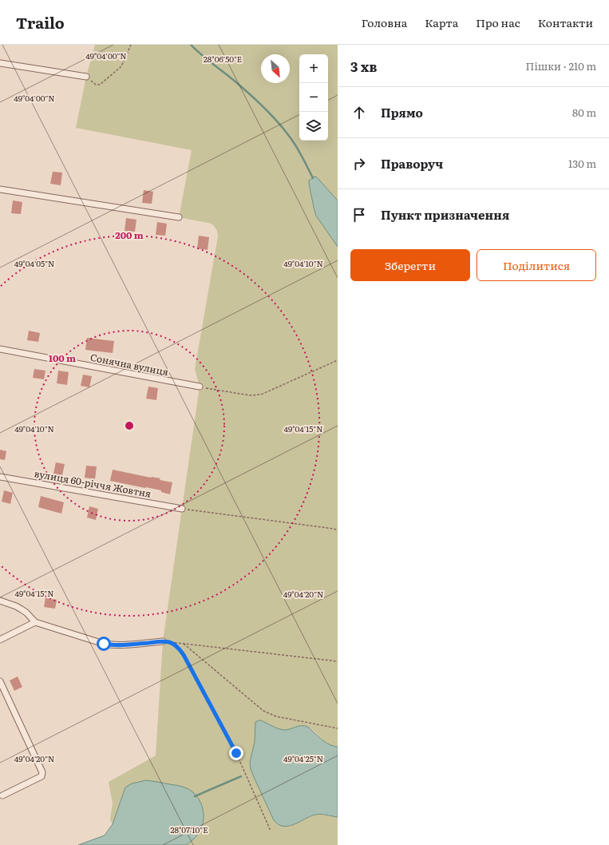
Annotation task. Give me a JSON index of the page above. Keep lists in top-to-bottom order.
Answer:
{
  "streets": {
    "street": ["Сонячна вулиця", "вулиця 60-річчя Жовтня"]
  },
  "north": "bottom right",
  "page": {
    "header": "Trailo",
    "nav": [
      "Головна",
      "Карта",
      "Про нас",
      "Контакти"
    ],
    "heading": ["3 хв", "Пішки · 210 m"],
    "map_buttons": ["+", "−"],
    "list": [
      ["Прямо", "80 m"],
      ["Праворуч", "130 m"],
      "Пункт призначення"
    ],
    "buttons": ["Зберегти", "Поділитися"]
  },
  "coordinates": [
    "49°04'00\"N",
    "28°06'50\"E",
    "49°04'05\"N",
    "49°04'10\"N",
    "49°04'15\"N",
    "49°04'20\"N",
    "49°04'25\"N",
    "28°07'10\"E"
  ],
  "rings": ["200 m", "100 m"]
}
